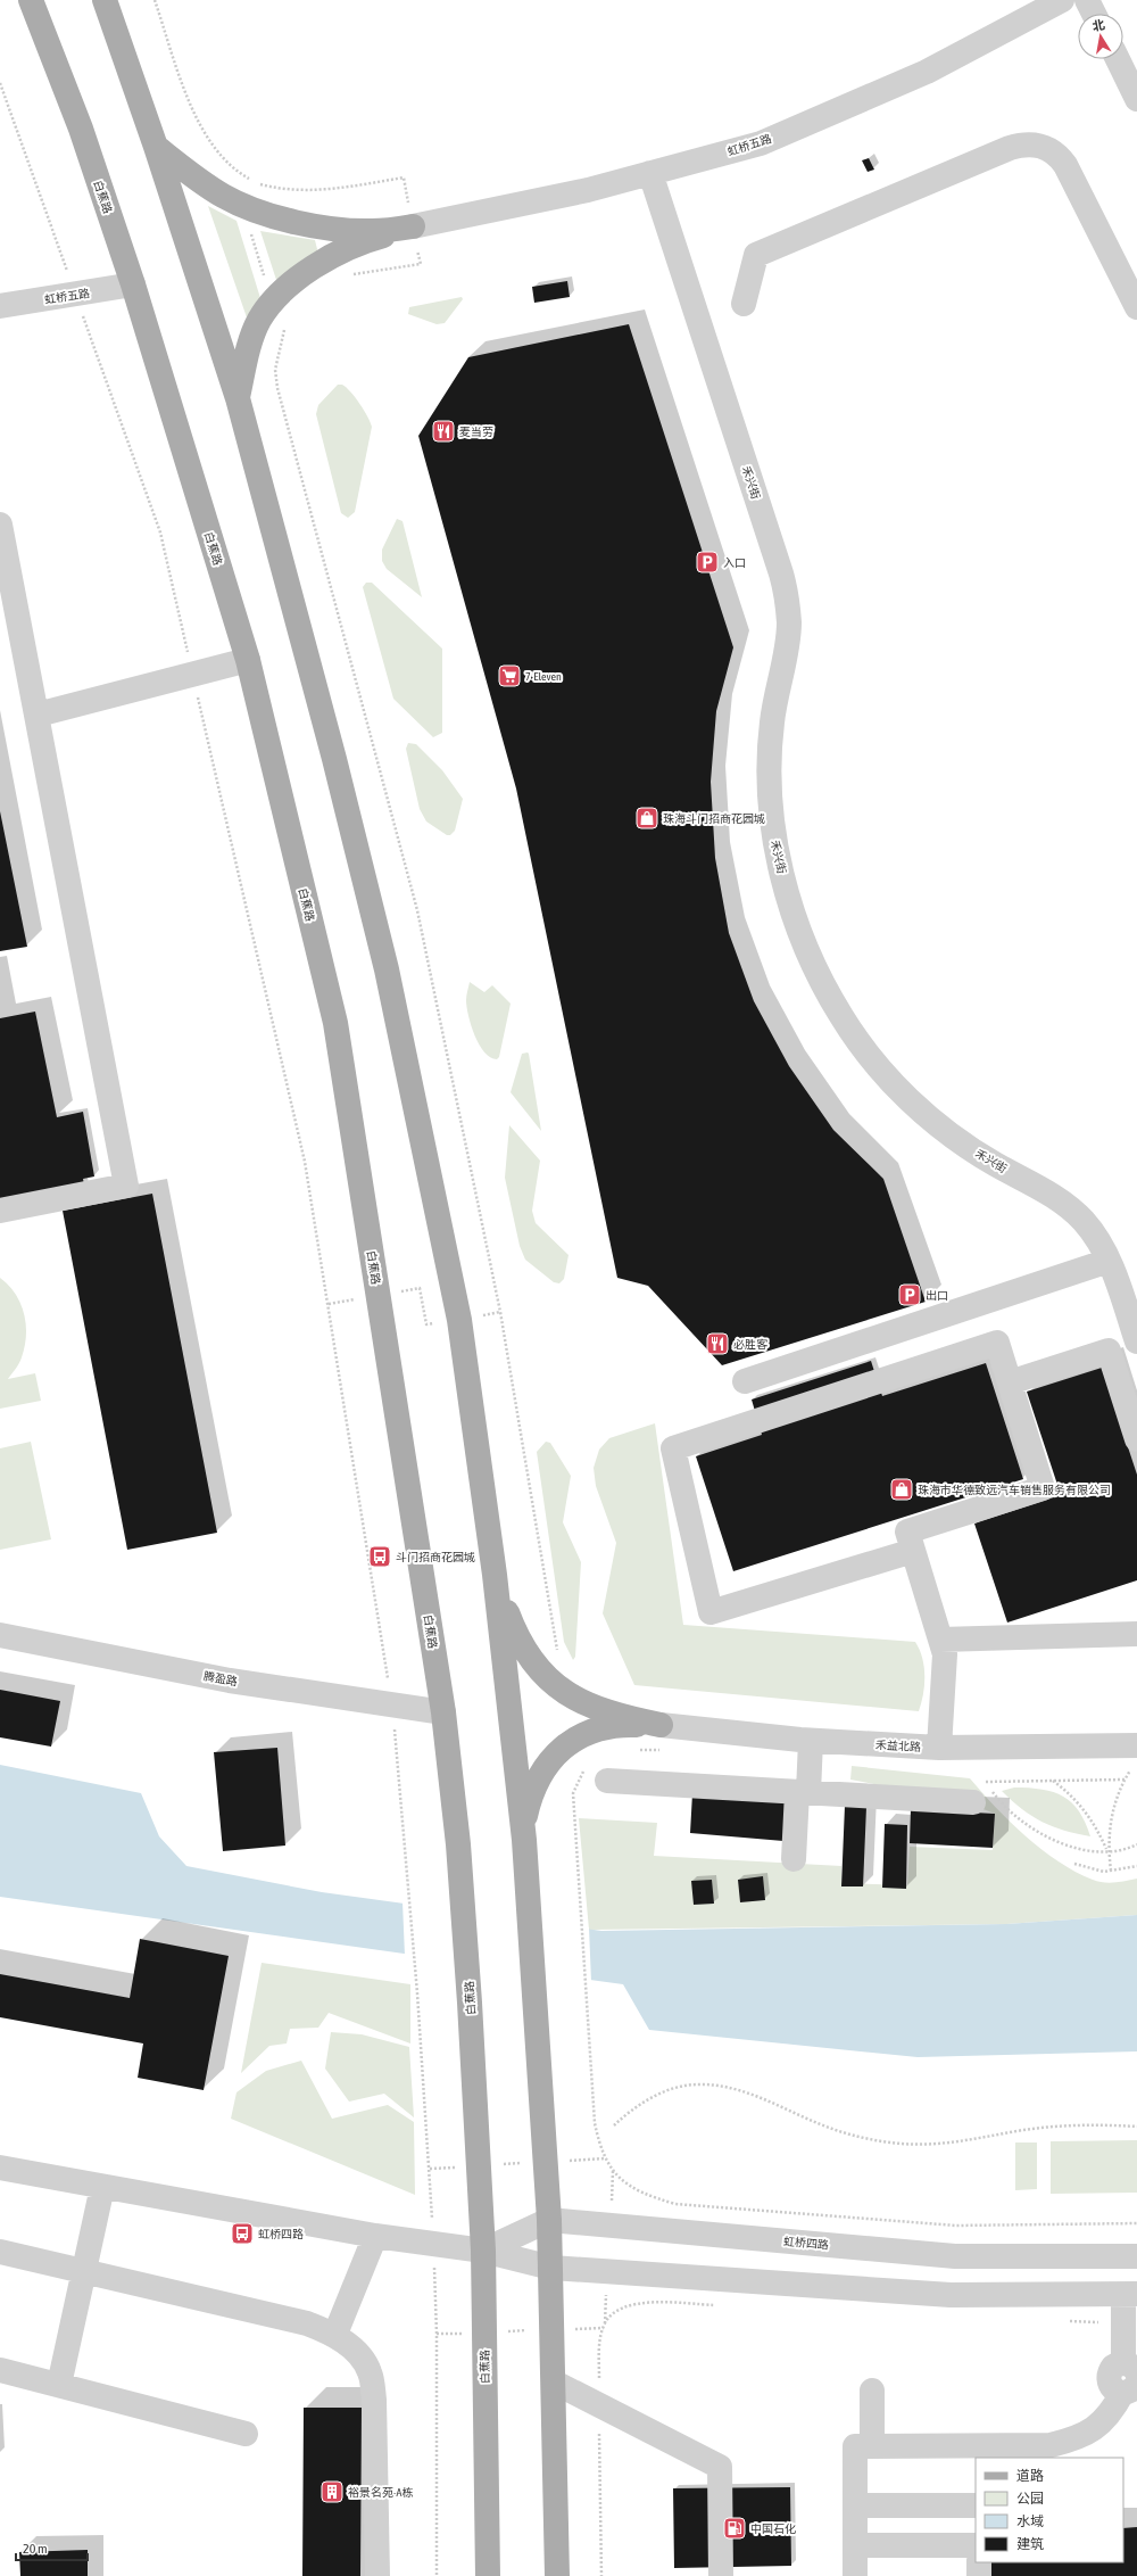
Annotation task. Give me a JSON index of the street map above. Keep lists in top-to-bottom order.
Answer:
{
  "streets": {
    "main road": ["白蕉路"],
    "street": [
      "虹桥五路",
      "禾兴街",
      "腾盈路",
      "禾益北路",
      "虹桥四路"
    ]
  },
  "crossings": [
    ["虹桥五路", "白蕉路"],
    ["虹桥五路", "禾兴街"],
    ["白蕉路", "腾盈路"]
  ],
  "places": {
    "restaurant": ["麦当劳", "必胜客"],
    "parking": ["入口", "出口"],
    "supermarket": ["7-Eleven"],
    "shop": ["珠海斗门招商花园城", "珠海市华德致远汽车销售服务有限公司"],
    "bus stop": ["斗门招商花园城", "虹桥四路"],
    "building": ["裕景名苑-A栋"],
    "fuel station": ["中国石化"]
  },
  "legend": [
    "道路",
    "公园",
    "水域",
    "建筑"
  ],
  "scale_bar": "20 m",
  "north": "top"
}
